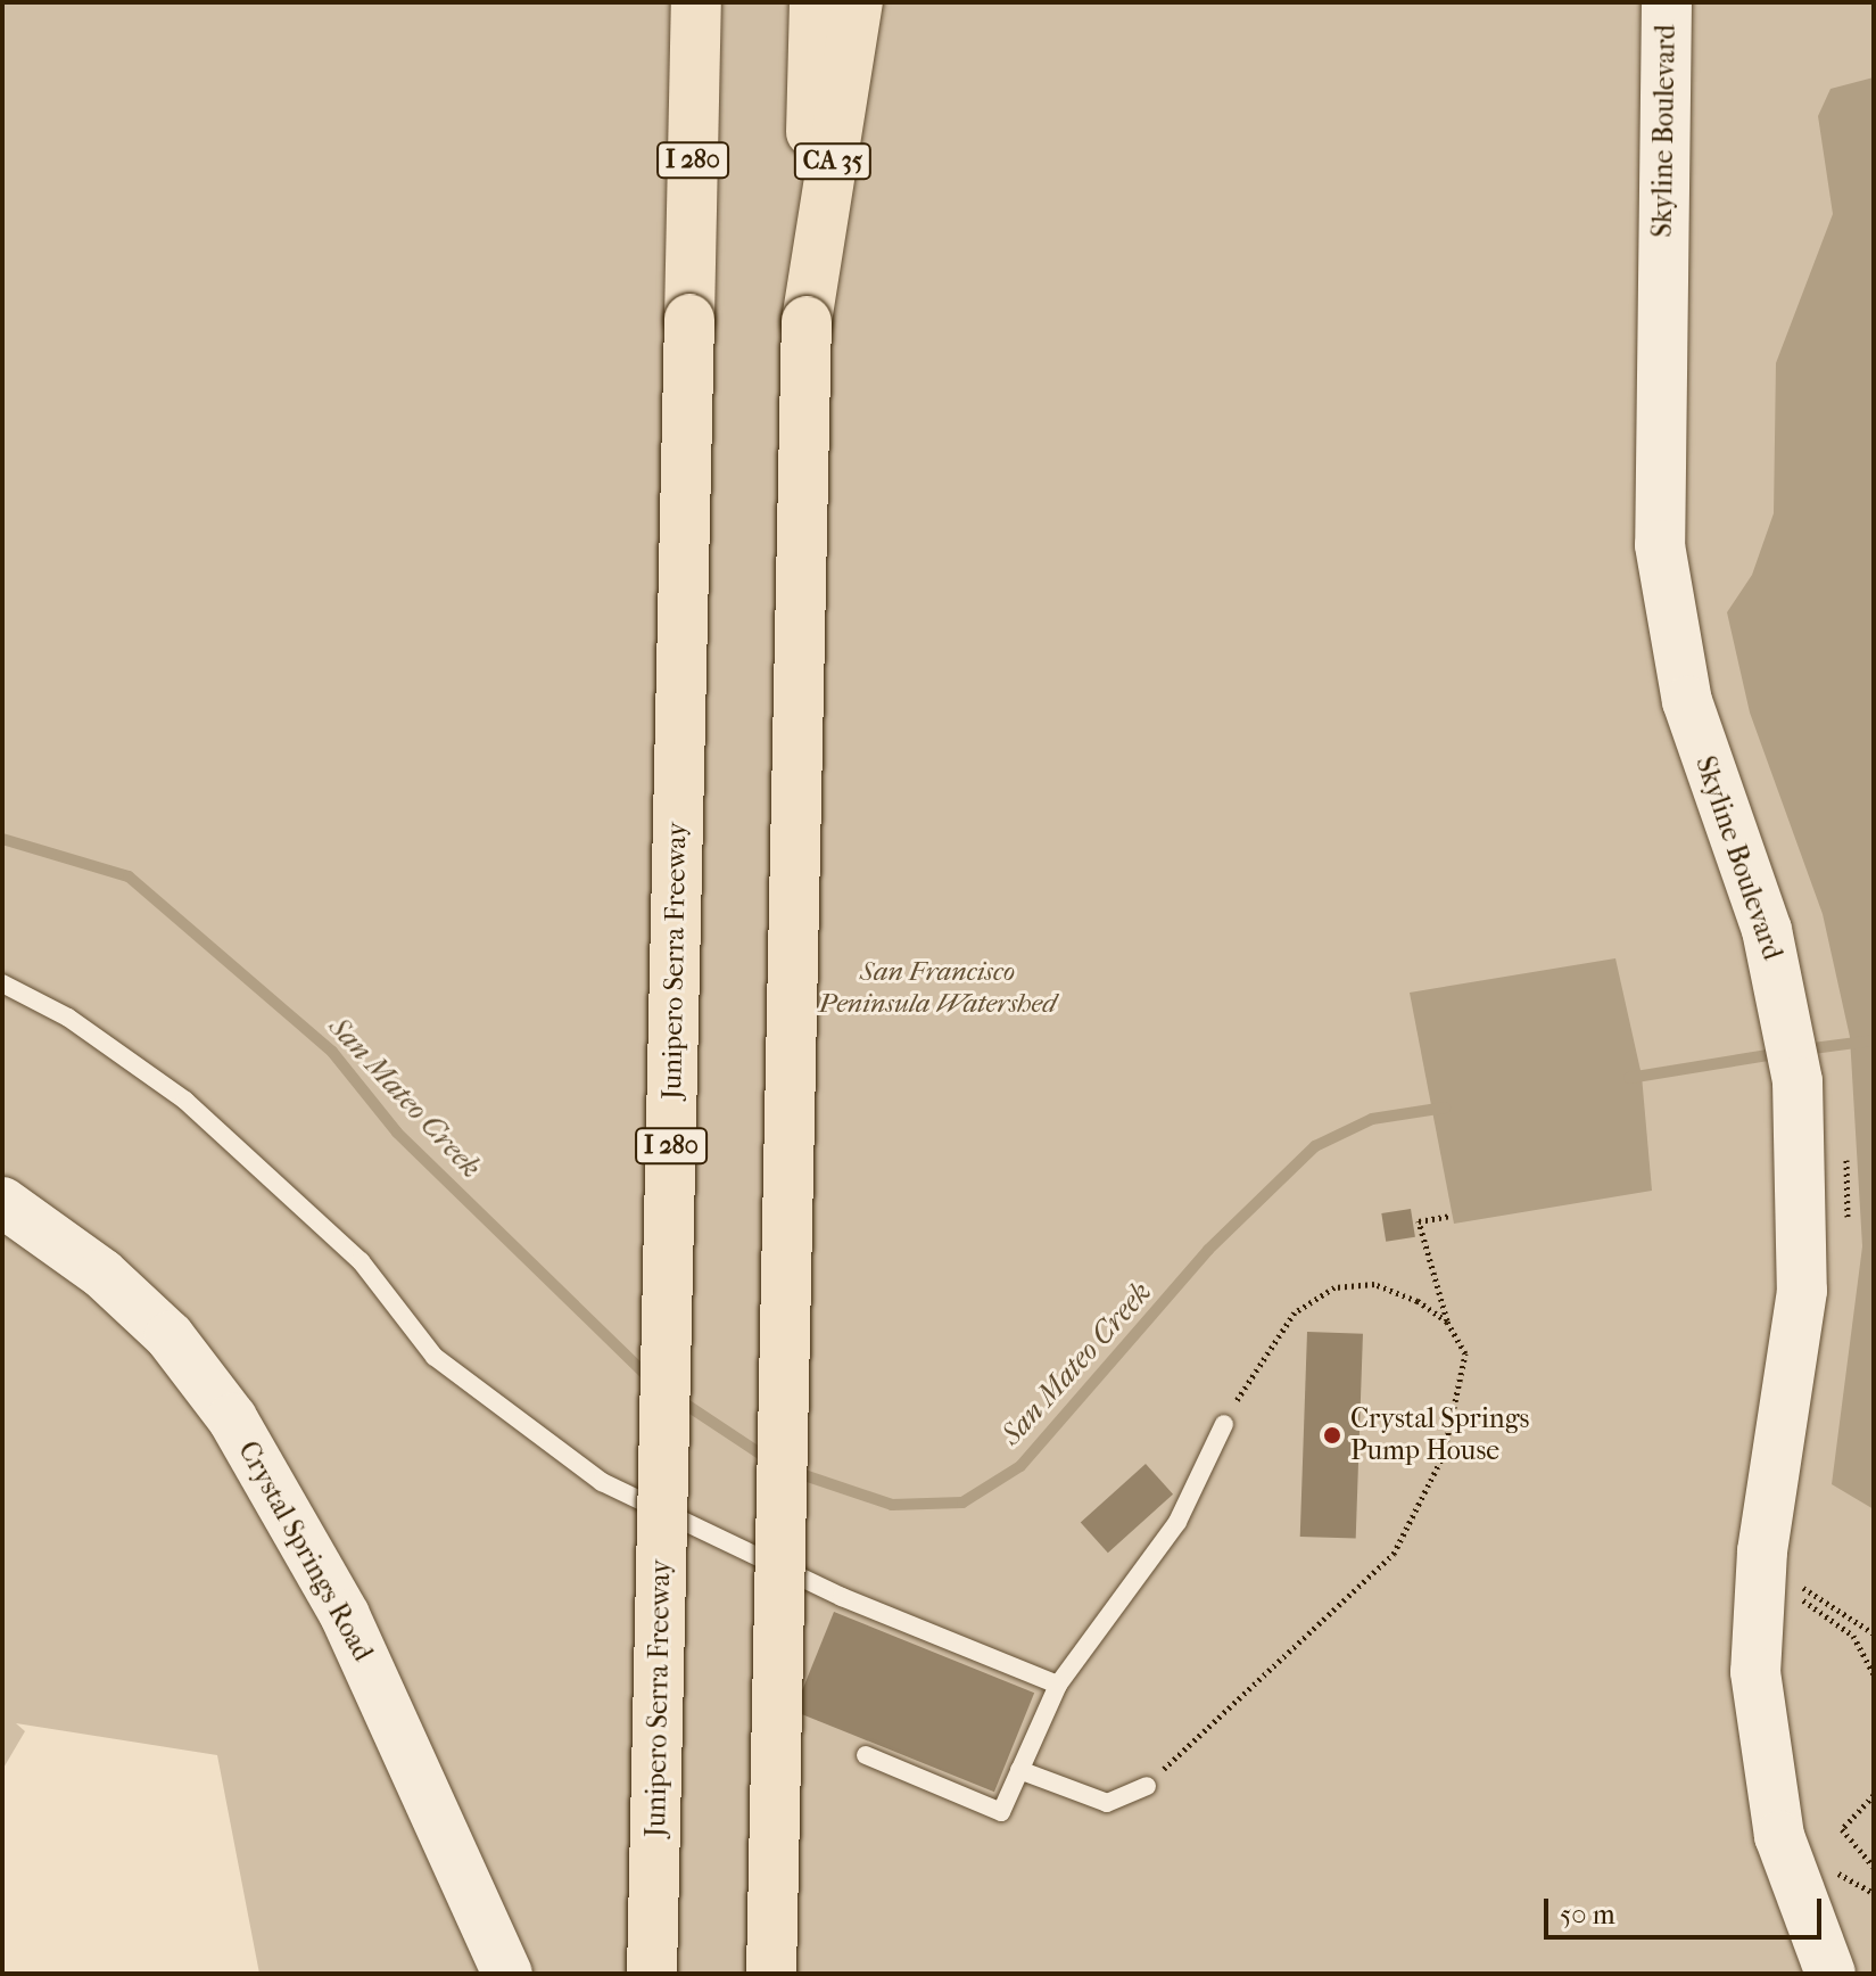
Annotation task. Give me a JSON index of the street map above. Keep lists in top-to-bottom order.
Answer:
{
  "streets": {
    "highway": ["I 280", "CA 35", "Junipero Serra Freeway"],
    "street": ["Skyline Boulevard", "Crystal Springs Road"]
  },
  "water": ["San Mateo Creek"],
  "parks": ["San Francisco Peninsula Watershed"],
  "places": ["Crystal Springs Pump House"],
  "scale_bar": "50 m"
}
